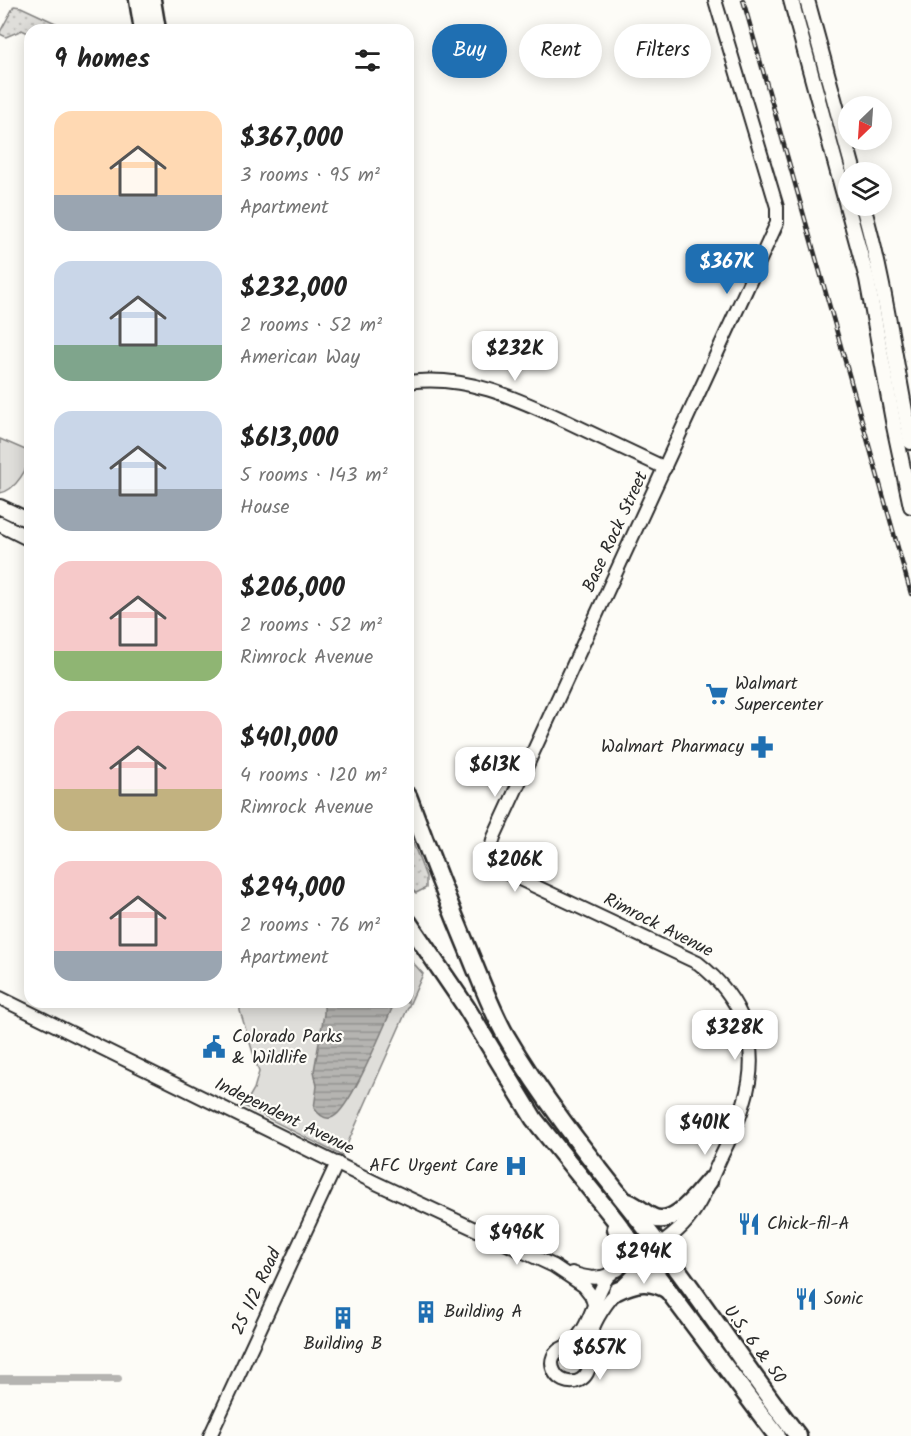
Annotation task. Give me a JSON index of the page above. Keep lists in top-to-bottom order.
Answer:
{
  "streets": {
    "highway": ["U.S. 6 & 50"],
    "street": [
      "Base Rock Street",
      "Rimrock Avenue",
      "Independent Avenue",
      "25 1/2 Road"
    ]
  },
  "crossings": [
    ["Base Rock Street", "Rimrock Avenue"],
    ["Rimrock Avenue", "Independent Avenue"],
    ["Rimrock Avenue", "U.S. 6 & 50"],
    ["Independent Avenue", "25 1/2 Road"],
    ["Independent Avenue", "U.S. 6 & 50"]
  ],
  "places": {
    "supermarket": ["Walmart Supercenter"],
    "pharmacy": ["Walmart Pharmacy"],
    "public building": ["Colorado Parks & Wildlife"],
    "hospital": ["AFC Urgent Care"],
    "restaurant": ["Chick-fil-A", "Sonic"],
    "building": ["Building A", "Building B"]
  },
  "north": "bottom left",
  "page": {
    "chip": ["Buy", "Rent", "Filters"],
    "heading": "9 homes",
    "list": [
      {
        "name": "$367,000",
        "note": "3 rooms · 95 m² · Apartment"
      },
      {
        "name": "$232,000",
        "note": "2 rooms · 52 m² · American Way"
      },
      {
        "name": "$613,000",
        "note": "5 rooms · 143 m² · House"
      },
      {
        "name": "$206,000",
        "note": "2 rooms · 52 m² · Rimrock Avenue"
      },
      {
        "name": "$401,000",
        "note": "4 rooms · 120 m² · Rimrock Avenue"
      },
      {
        "name": "$294,000",
        "note": "2 rooms · 76 m² · Apartment"
      }
    ],
    "price": [
      "$367K",
      "$232K",
      "$613K",
      "$206K",
      "$328K",
      "$401K",
      "$496K",
      "$294K",
      "$657K"
    ]
  }
}
